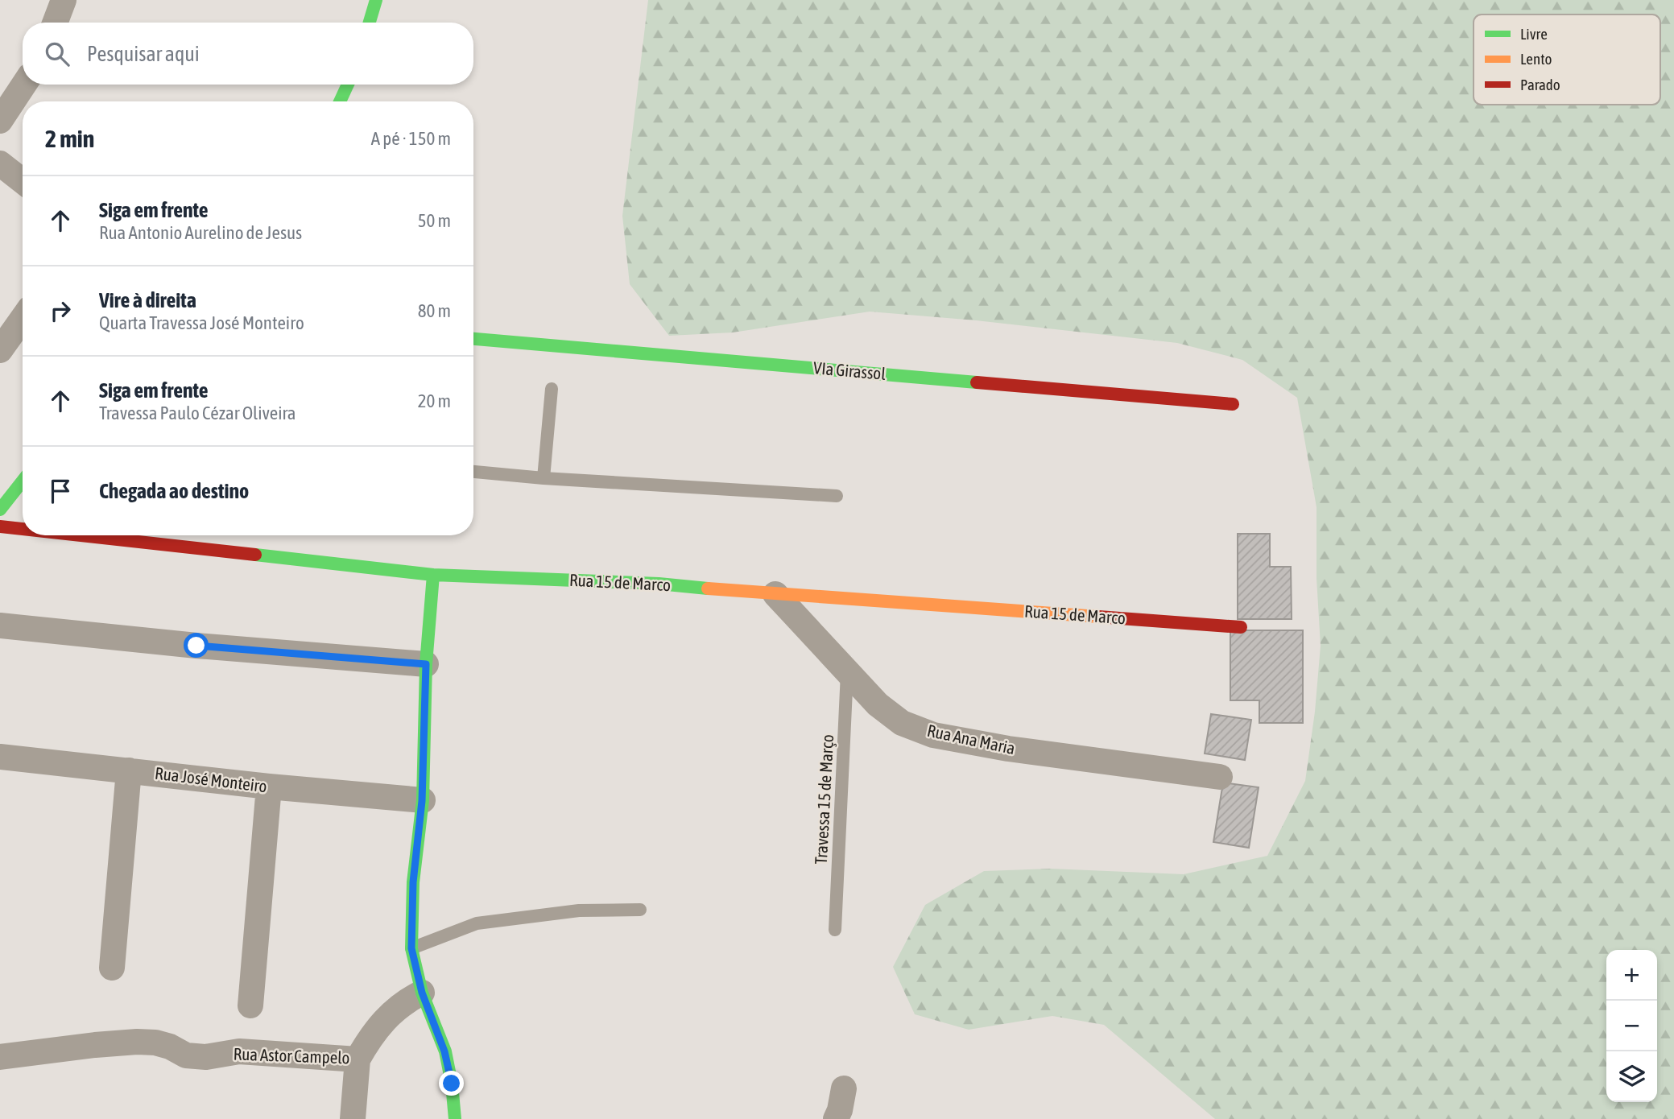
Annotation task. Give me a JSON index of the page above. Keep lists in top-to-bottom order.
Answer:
{
  "streets": {
    "street": [
      "VIa Girassol",
      "Rua 15 de Marco",
      "Rua Ana Maria",
      "Rua José Monteiro",
      "Rua Astor Campelo"
    ],
    "lane": ["Travessa 15 de Março"]
  },
  "crossings": [
    ["Rua 15 de Marco", "Rua Ana Maria"],
    ["Rua Ana Maria", "Travessa 15 de Março"]
  ],
  "legend": ["Livre", "Lento", "Parado"],
  "page": {
    "search": "Pesquisar aqui",
    "heading": ["2 min", "A pé · 150 m"],
    "list": [
      ["Siga em frente", "Rua Antonio Aurelino de Jesus", "50 m"],
      ["Vire à direita", "Quarta Travessa José Monteiro", "80 m"],
      ["Siga em frente", "Travessa Paulo Cézar Oliveira", "20 m"],
      "Chegada ao destino"
    ],
    "map_buttons": ["+", "−"]
  }
}
